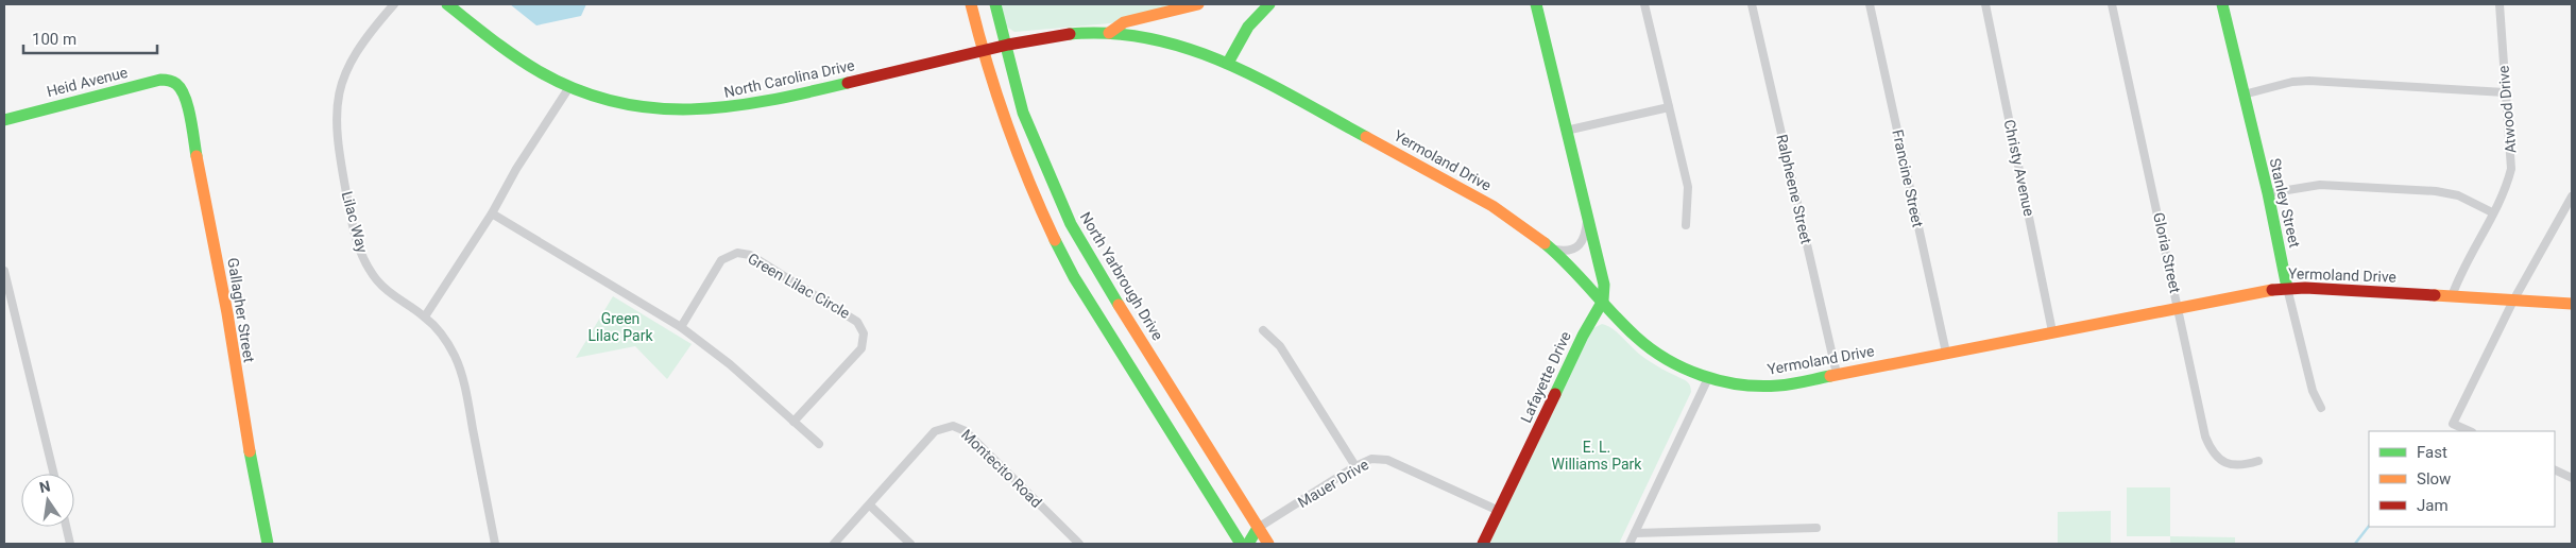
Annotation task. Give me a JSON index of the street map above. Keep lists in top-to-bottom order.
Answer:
{
  "streets": {
    "street": [
      "North Carolina Drive",
      "Heid Avenue",
      "Atwood Drive",
      "Yermoland Drive",
      "Christy Avenue",
      "Francine Street",
      "Ralpheene Street",
      "Stanley Street",
      "Lilac Way",
      "Gloria Street",
      "North Yarbrough Drive",
      "Green Lilac Circle",
      "Gallagher Street",
      "Lafayette Drive",
      "Montecito Road",
      "Mauer Drive"
    ]
  },
  "crossings": [
    ["North Carolina Drive", "Yermoland Drive"],
    ["North Carolina Drive", "North Yarbrough Drive"],
    ["Heid Avenue", "Gallagher Street"],
    ["Atwood Drive", "Yermoland Drive"],
    ["Yermoland Drive", "Christy Avenue"],
    ["Yermoland Drive", "Francine Street"],
    ["Yermoland Drive", "Ralpheene Street"],
    ["Yermoland Drive", "Stanley Street"],
    ["Yermoland Drive", "Gloria Street"],
    ["Yermoland Drive", "Lafayette Drive"],
    ["North Yarbrough Drive", "Mauer Drive"],
    ["Lafayette Drive", "Mauer Drive"]
  ],
  "parks": ["Green Lilac Park", "E. L. Williams Park"],
  "legend": ["Fast", "Slow", "Jam"],
  "scale_bar": "100 m",
  "north": "top"
}
